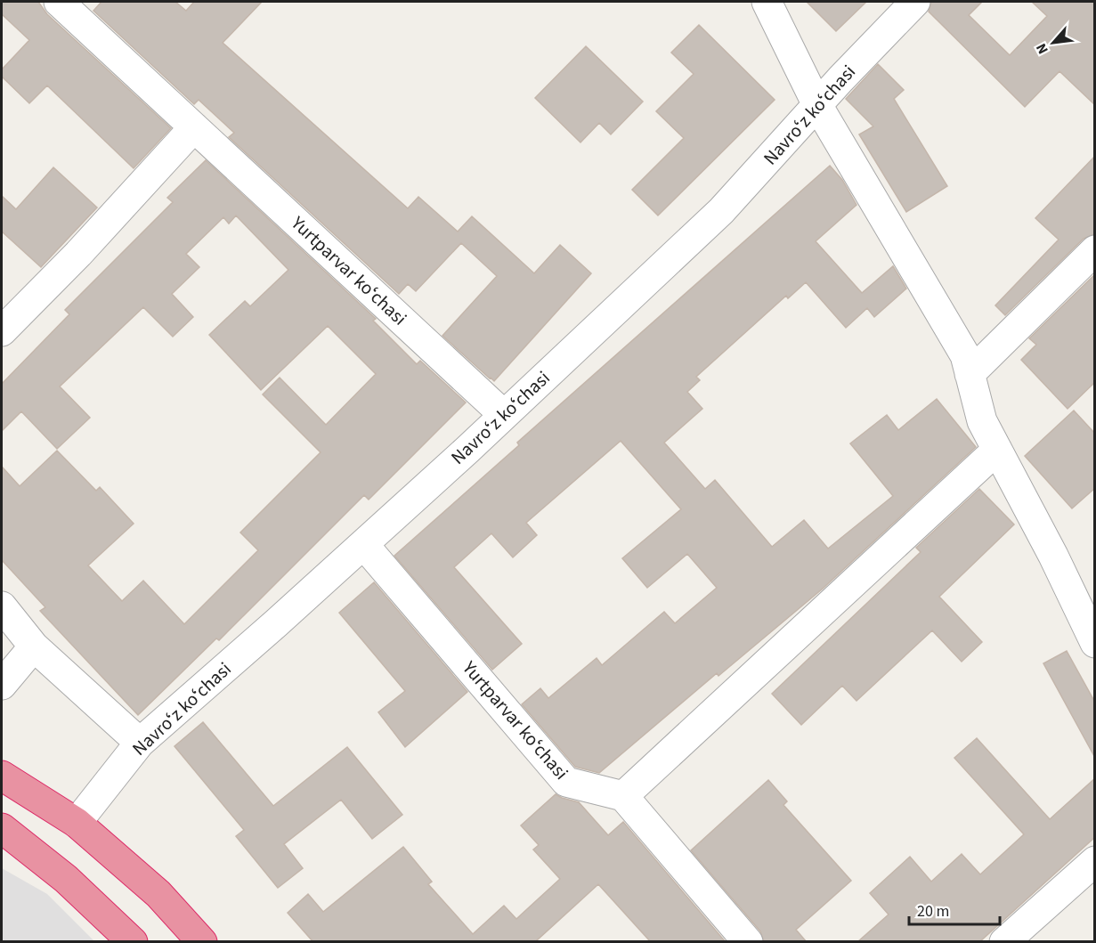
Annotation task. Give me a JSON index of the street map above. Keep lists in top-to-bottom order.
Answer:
{
  "streets": {
    "street": ["Navroʻz koʻchasi", "Yurtparvar koʻchasi"]
  },
  "crossings": [
    ["Navroʻz koʻchasi", "Yurtparvar koʻchasi"]
  ],
  "scale_bar": "20 m",
  "north": "bottom left"
}
